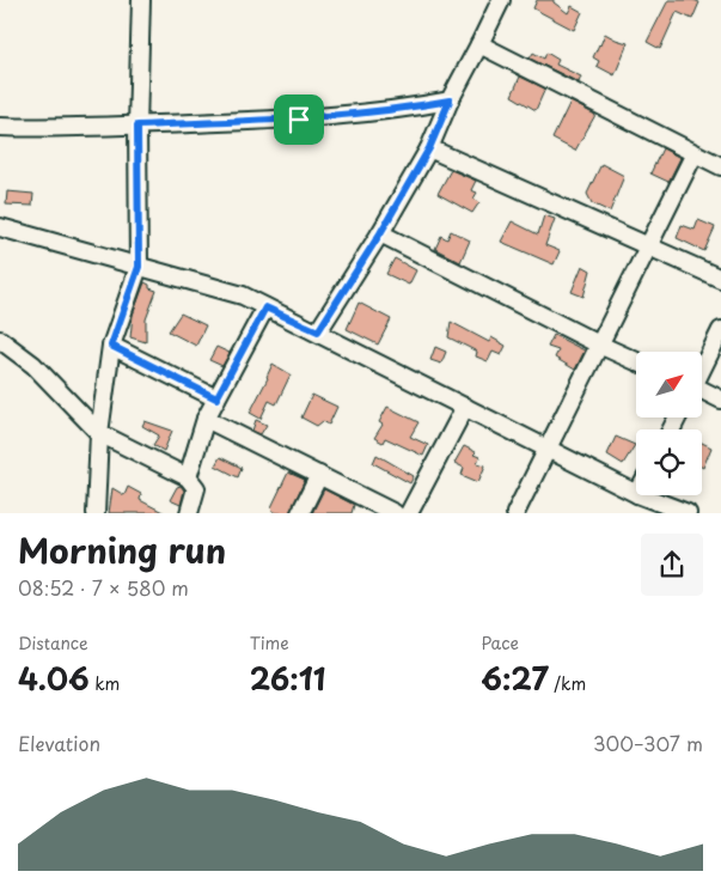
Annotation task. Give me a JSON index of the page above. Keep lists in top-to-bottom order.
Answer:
{
  "north": "top right",
  "page": {
    "heading": ["Morning run", "08:52 · 7 × 580 m"],
    "stats": [
      ["Distance", "4.06 km"],
      ["Time", "26:11"],
      ["Pace", "6:27 /km"]
    ],
    "chart": ["Elevation", "300–307 m"]
  }
}
